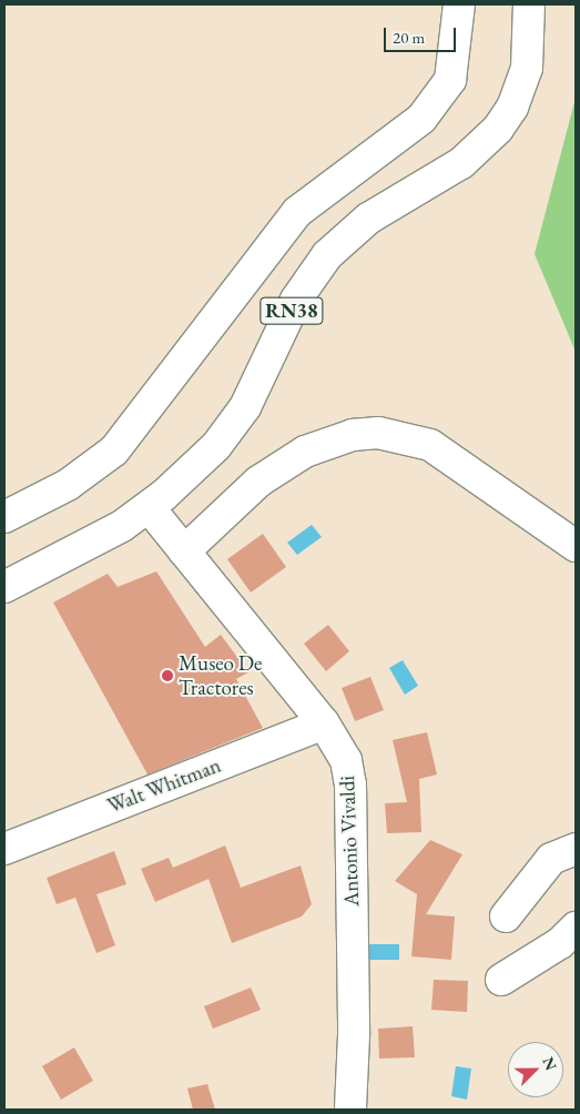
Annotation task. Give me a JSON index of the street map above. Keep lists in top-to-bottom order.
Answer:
{
  "streets": {
    "street": ["RN38", "Walt Whitman", "Antonio Vivaldi"]
  },
  "crossings": [
    ["RN38", "Antonio Vivaldi"],
    ["Walt Whitman", "Antonio Vivaldi"]
  ],
  "places": ["Museo De Tractores"],
  "scale_bar": "20 m",
  "north": "top right"
}
